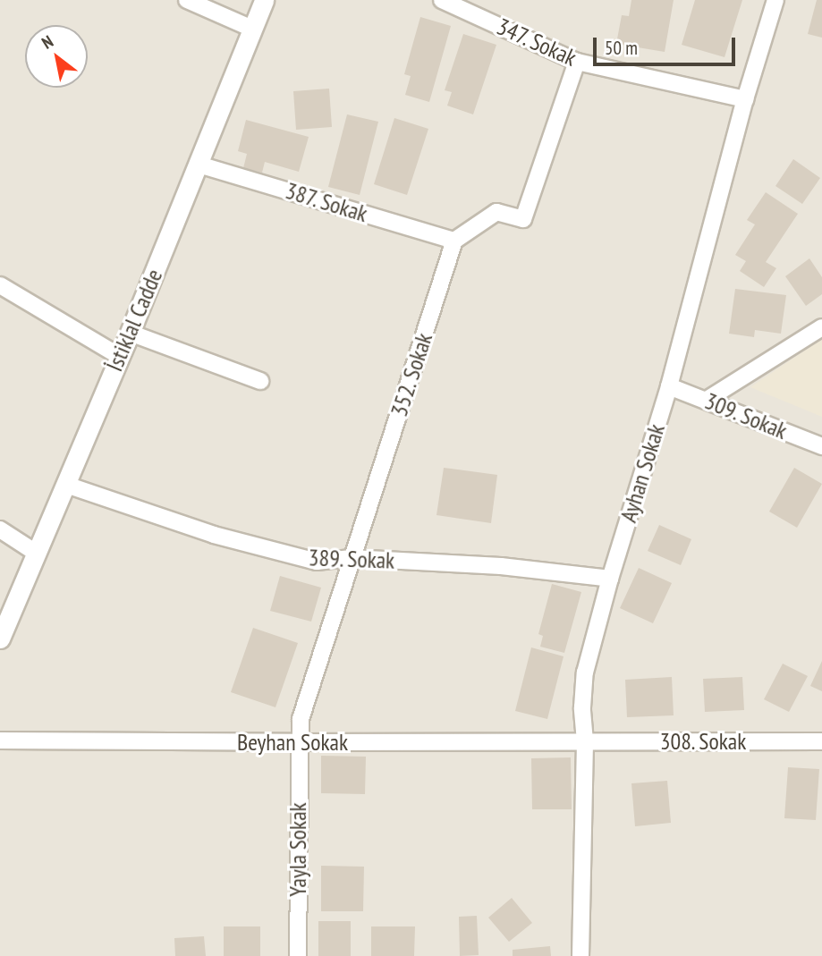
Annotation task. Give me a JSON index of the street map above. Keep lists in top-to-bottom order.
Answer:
{
  "streets": {
    "street": [
      "347. Sokak",
      "387. Sokak",
      "İstiklal Cadde",
      "352. Sokak",
      "309. Sokak",
      "Ayhan Sokak",
      "389. Sokak",
      "308. Sokak",
      "Beyhan Sokak",
      "Yayla Sokak"
    ]
  },
  "crossings": [
    ["347. Sokak", "Ayhan Sokak"],
    ["387. Sokak", "İstiklal Cadde"],
    ["387. Sokak", "352. Sokak"],
    ["İstiklal Cadde", "389. Sokak"],
    ["352. Sokak", "389. Sokak"],
    ["352. Sokak", "Beyhan Sokak"],
    ["352. Sokak", "Yayla Sokak"],
    ["309. Sokak", "Ayhan Sokak"],
    ["Ayhan Sokak", "389. Sokak"],
    ["Ayhan Sokak", "308. Sokak"],
    ["Ayhan Sokak", "Beyhan Sokak"],
    ["308. Sokak", "Beyhan Sokak"],
    ["Beyhan Sokak", "Yayla Sokak"]
  ],
  "scale_bar": "50 m",
  "north": "top left"
}
